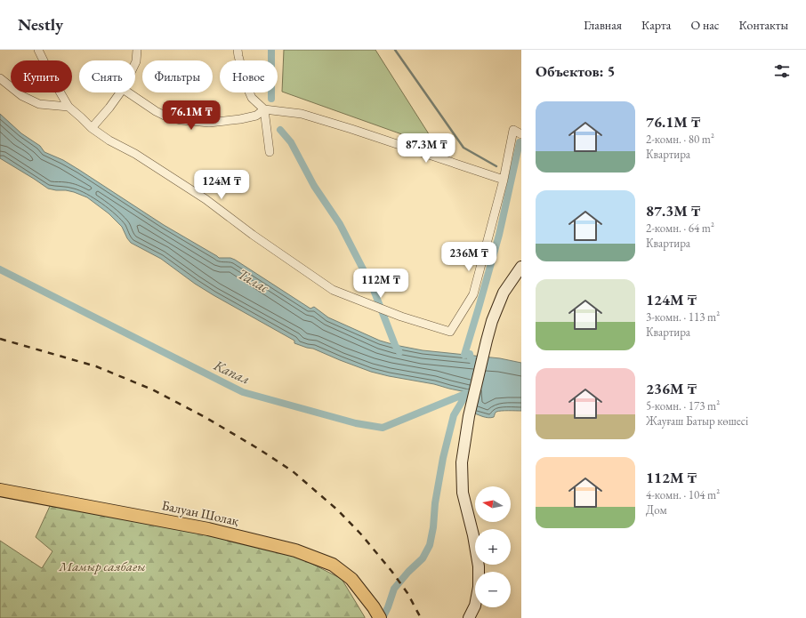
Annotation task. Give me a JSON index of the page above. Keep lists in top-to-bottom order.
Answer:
{
  "streets": {
    "main road": ["Балуан Шолақ"]
  },
  "water": ["Талас", "Капал"],
  "parks": ["Мамыр саябағы"],
  "north": "left",
  "page": {
    "header": "Nestly",
    "nav": [
      "Главная",
      "Карта",
      "О нас",
      "Контакты"
    ],
    "heading": "Объектов: 5",
    "chip": [
      "Купить",
      "Снять",
      "Фильтры",
      "Новое"
    ],
    "list": [
      {
        "name": "76.1M ₸",
        "note": "2-комн. · 80 m² · Квартира"
      },
      {
        "name": "87.3M ₸",
        "note": "2-комн. · 64 m² · Квартира"
      },
      {
        "name": "124M ₸",
        "note": "3-комн. · 113 m² · Квартира"
      },
      {
        "name": "236M ₸",
        "note": "5-комн. · 173 m² · Жауғаш Батыр көшесі"
      },
      {
        "name": "112M ₸",
        "note": "4-комн. · 104 m² · Дом"
      }
    ],
    "price": [
      "76.1M ₸",
      "87.3M ₸",
      "124M ₸",
      "236M ₸",
      "112M ₸"
    ],
    "map_buttons": ["+", "−"]
  }
}
